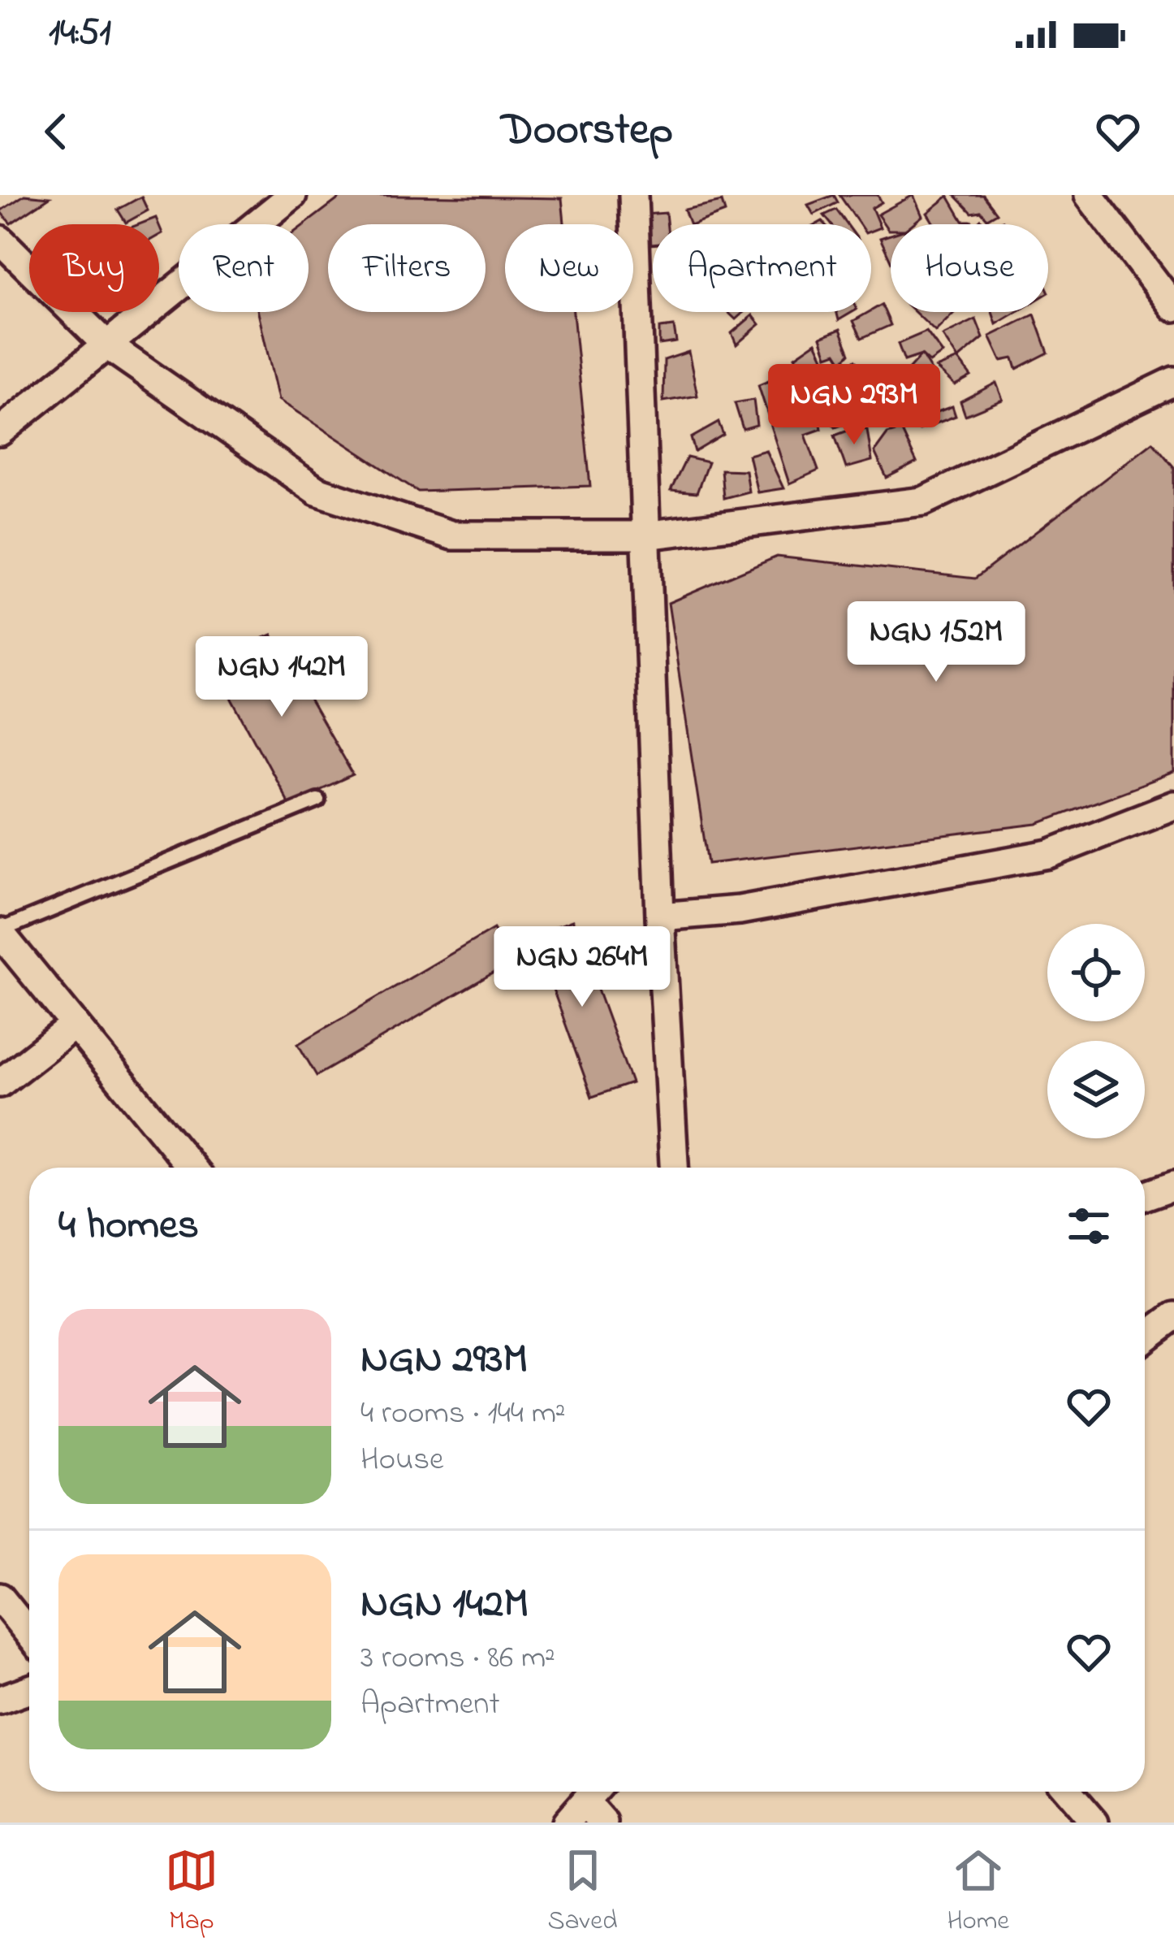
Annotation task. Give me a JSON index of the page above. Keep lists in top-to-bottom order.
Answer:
{
  "page": {
    "status": "14:51",
    "header": "Doorstep",
    "chip": [
      "Buy",
      "Rent",
      "Filters",
      "New",
      "Apartment",
      "House"
    ],
    "price": [
      "NGN 293M",
      "NGN 152M",
      "NGN 142M",
      "NGN 264M"
    ],
    "heading": "4 homes",
    "list": [
      {
        "name": "NGN 293M",
        "note": "4 rooms · 144 m² · House"
      },
      {
        "name": "NGN 142M",
        "note": "3 rooms · 86 m² · Apartment"
      }
    ],
    "tabs": ["Map", "Saved", "Home"]
  }
}
